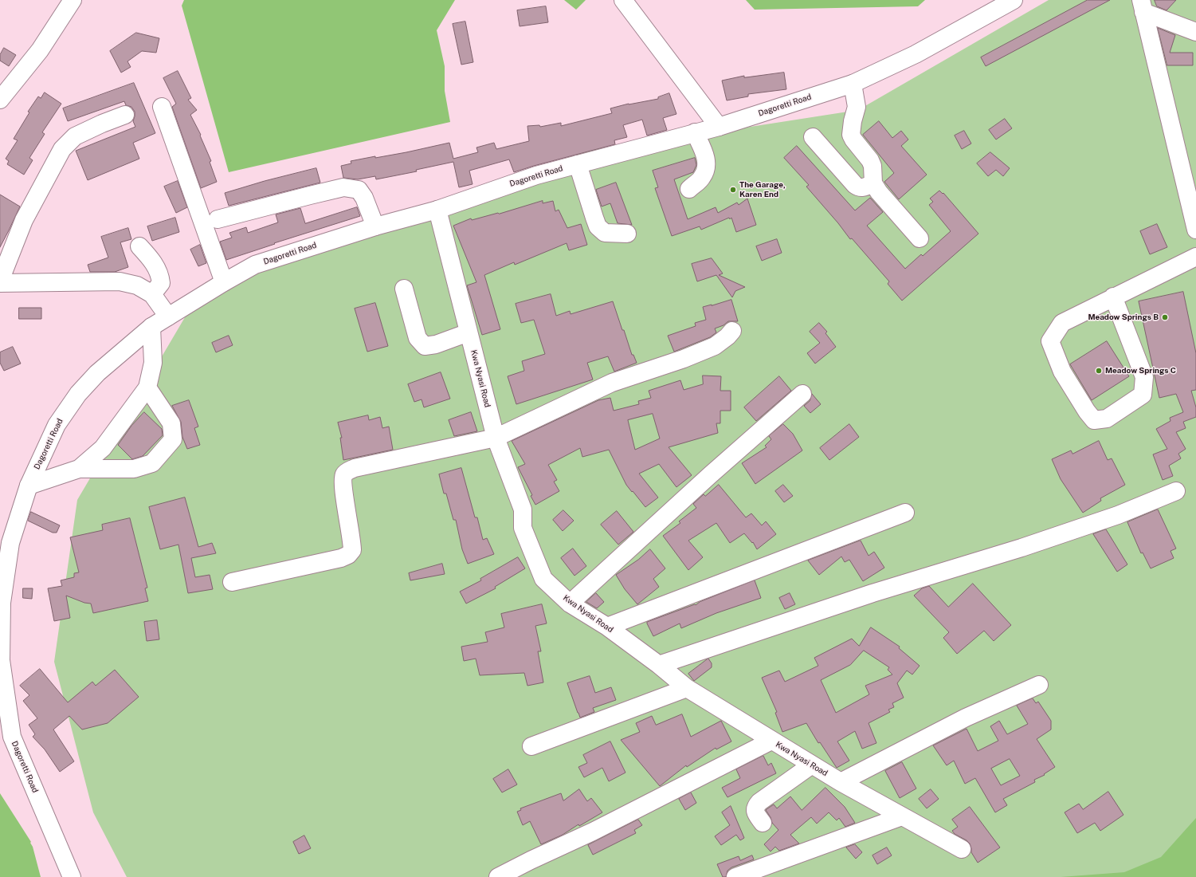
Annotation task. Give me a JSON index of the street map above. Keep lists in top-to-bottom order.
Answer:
{
  "streets": {
    "street": ["Dagoretti Road", "Kwa Nyasi Road"]
  },
  "crossings": [
    ["Dagoretti Road", "Kwa Nyasi Road"]
  ],
  "places": ["The Garage, Karen End", "Meadow Springs B", "Meadow Springs C"]
}
